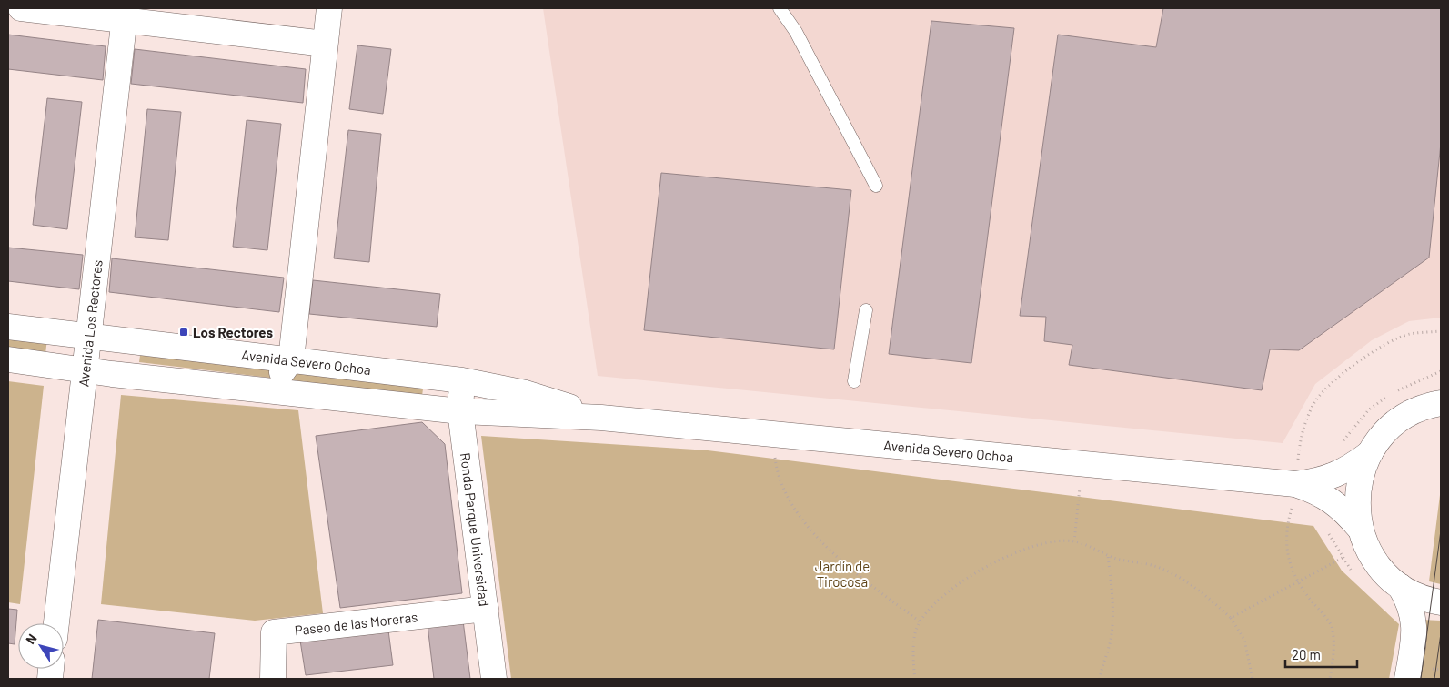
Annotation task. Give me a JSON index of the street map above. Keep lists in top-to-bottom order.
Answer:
{
  "streets": {
    "street": [
      "Avenida Los Rectores",
      "Avenida Severo Ochoa",
      "Ronda Parque Universidad",
      "Paseo de las Moreras"
    ]
  },
  "crossings": [
    ["Avenida Los Rectores", "Avenida Severo Ochoa"],
    ["Avenida Severo Ochoa", "Ronda Parque Universidad"],
    ["Ronda Parque Universidad", "Paseo de las Moreras"]
  ],
  "parks": ["Jardín de Tirocosa"],
  "places": {
    "transit": ["Los Rectores"]
  },
  "scale_bar": "20 m",
  "north": "top left"
}
